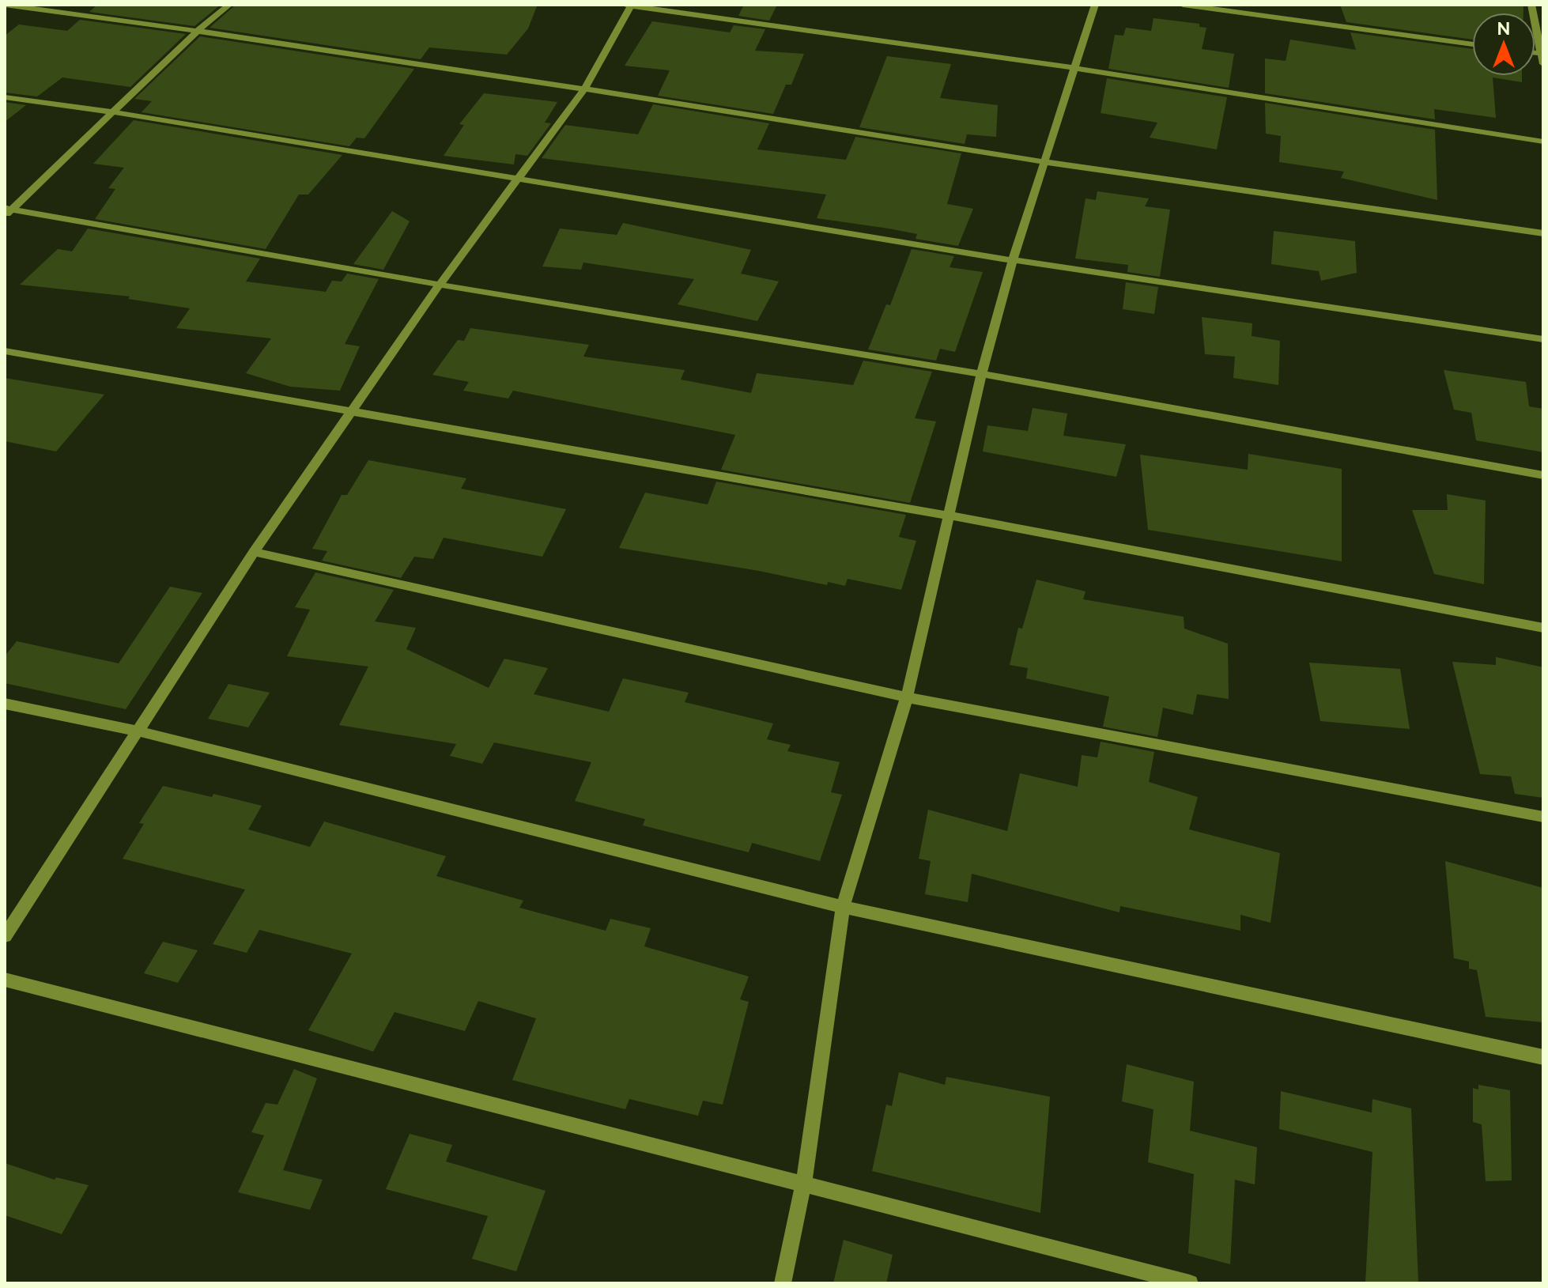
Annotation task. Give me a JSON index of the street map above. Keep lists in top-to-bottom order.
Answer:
{
  "north": "top"
}
